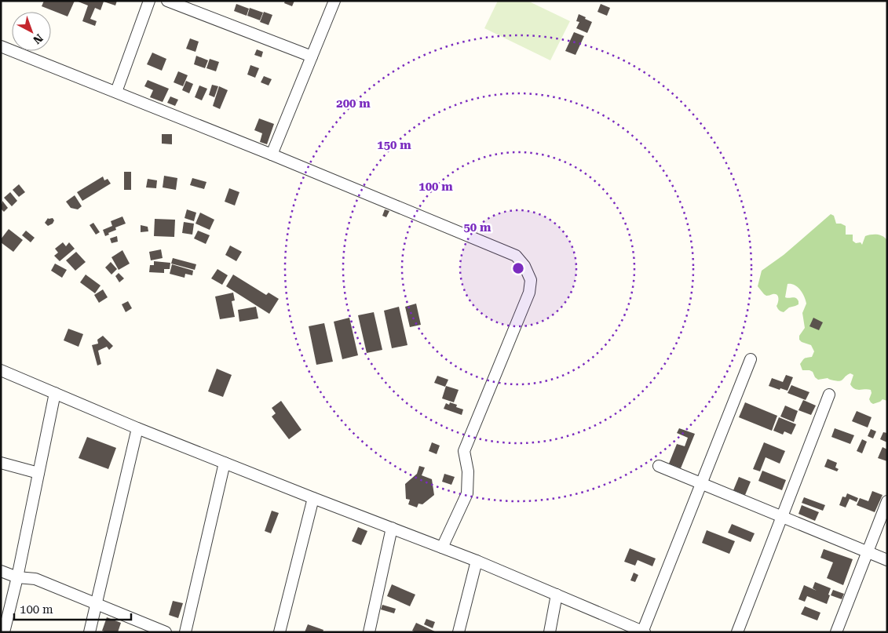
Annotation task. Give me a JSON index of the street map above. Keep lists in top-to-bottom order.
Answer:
{
  "scale_bar": "100 m",
  "north": "bottom right",
  "rings": [
    "200 m",
    "150 m",
    "100 m",
    "50 m"
  ]
}
